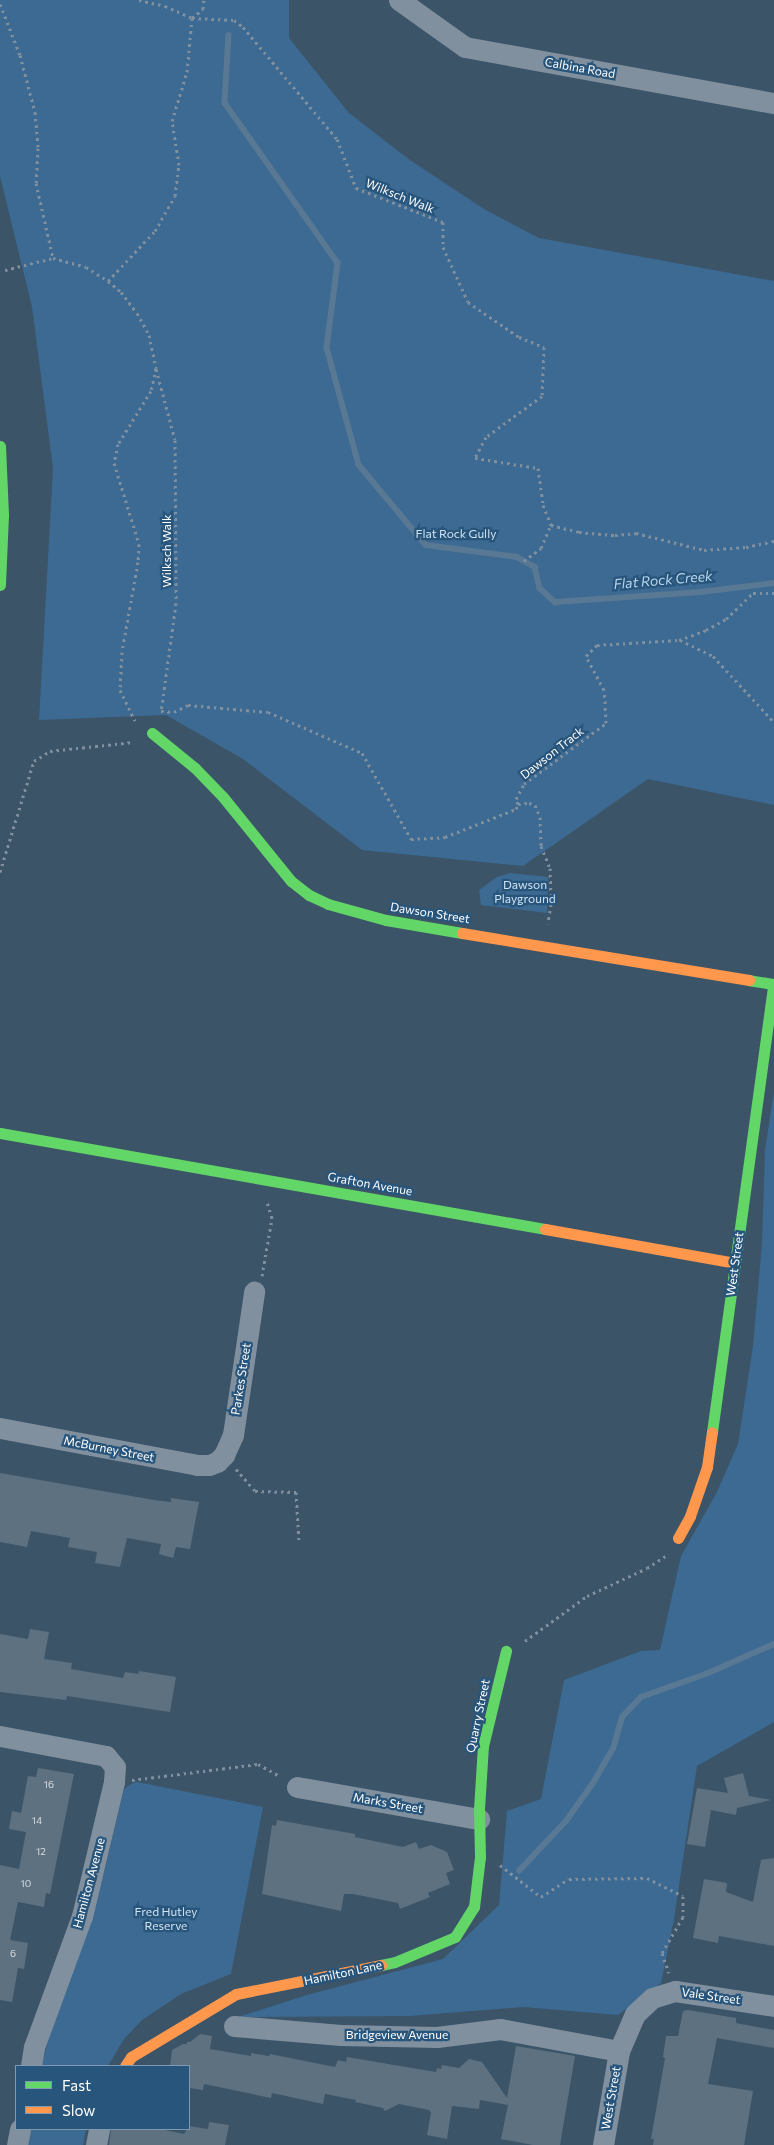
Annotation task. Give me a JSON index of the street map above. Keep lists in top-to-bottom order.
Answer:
{
  "streets": {
    "street": [
      "Calbina Road",
      "Dawson Street",
      "Grafton Avenue",
      "West Street",
      "Parkes Street",
      "McBurney Street",
      "Quarry Street",
      "Marks Street",
      "Hamilton Avenue",
      "Hamilton Lane",
      "Vale Street",
      "Bridgeview Avenue"
    ],
    "path": ["Wilksch Walk", "Dawson Track"]
  },
  "crossings": [
    ["Wilksch Walk", "Dawson Street"],
    ["Dawson Street", "West Street"],
    ["Grafton Avenue", "West Street"],
    ["West Street", "Vale Street"],
    ["West Street", "Bridgeview Avenue"],
    ["Parkes Street", "McBurney Street"],
    ["Quarry Street", "Marks Street"],
    ["Quarry Street", "Hamilton Lane"],
    ["Marks Street", "Hamilton Lane"],
    ["Vale Street", "Bridgeview Avenue"]
  ],
  "water": ["Flat Rock Creek"],
  "parks": ["Flat Rock Gully", "Dawson Playground", "Fred Hutley Reserve"],
  "house_numbers": [
    "16",
    "14",
    "12",
    "10",
    "6"
  ],
  "legend": ["Fast", "Slow"]
}
